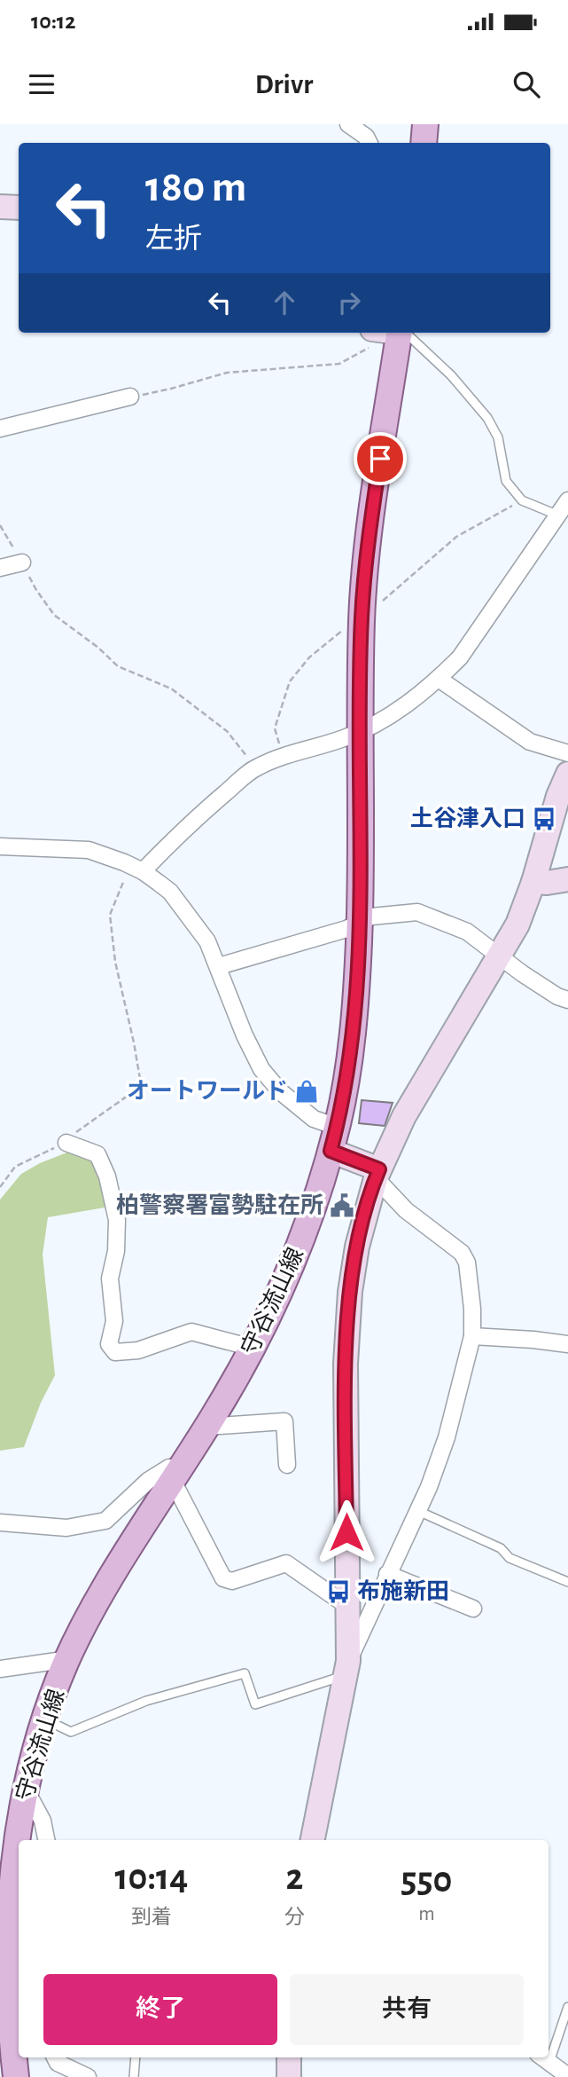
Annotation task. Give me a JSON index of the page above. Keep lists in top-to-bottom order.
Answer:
{
  "streets": {
    "main road": ["守谷流山線"]
  },
  "places": {
    "bus stop": ["土谷津入口", "布施新田"],
    "shop": ["オートワールド"],
    "public building": ["柏警察署富勢駐在所"]
  },
  "page": {
    "status": "10:12",
    "header": "Drivr",
    "turn": ["180 m", "左折"],
    "eta": [
      "10:14",
      "到着",
      "2",
      "分",
      "550",
      "m"
    ],
    "buttons": ["終了", "共有"]
  }
}
